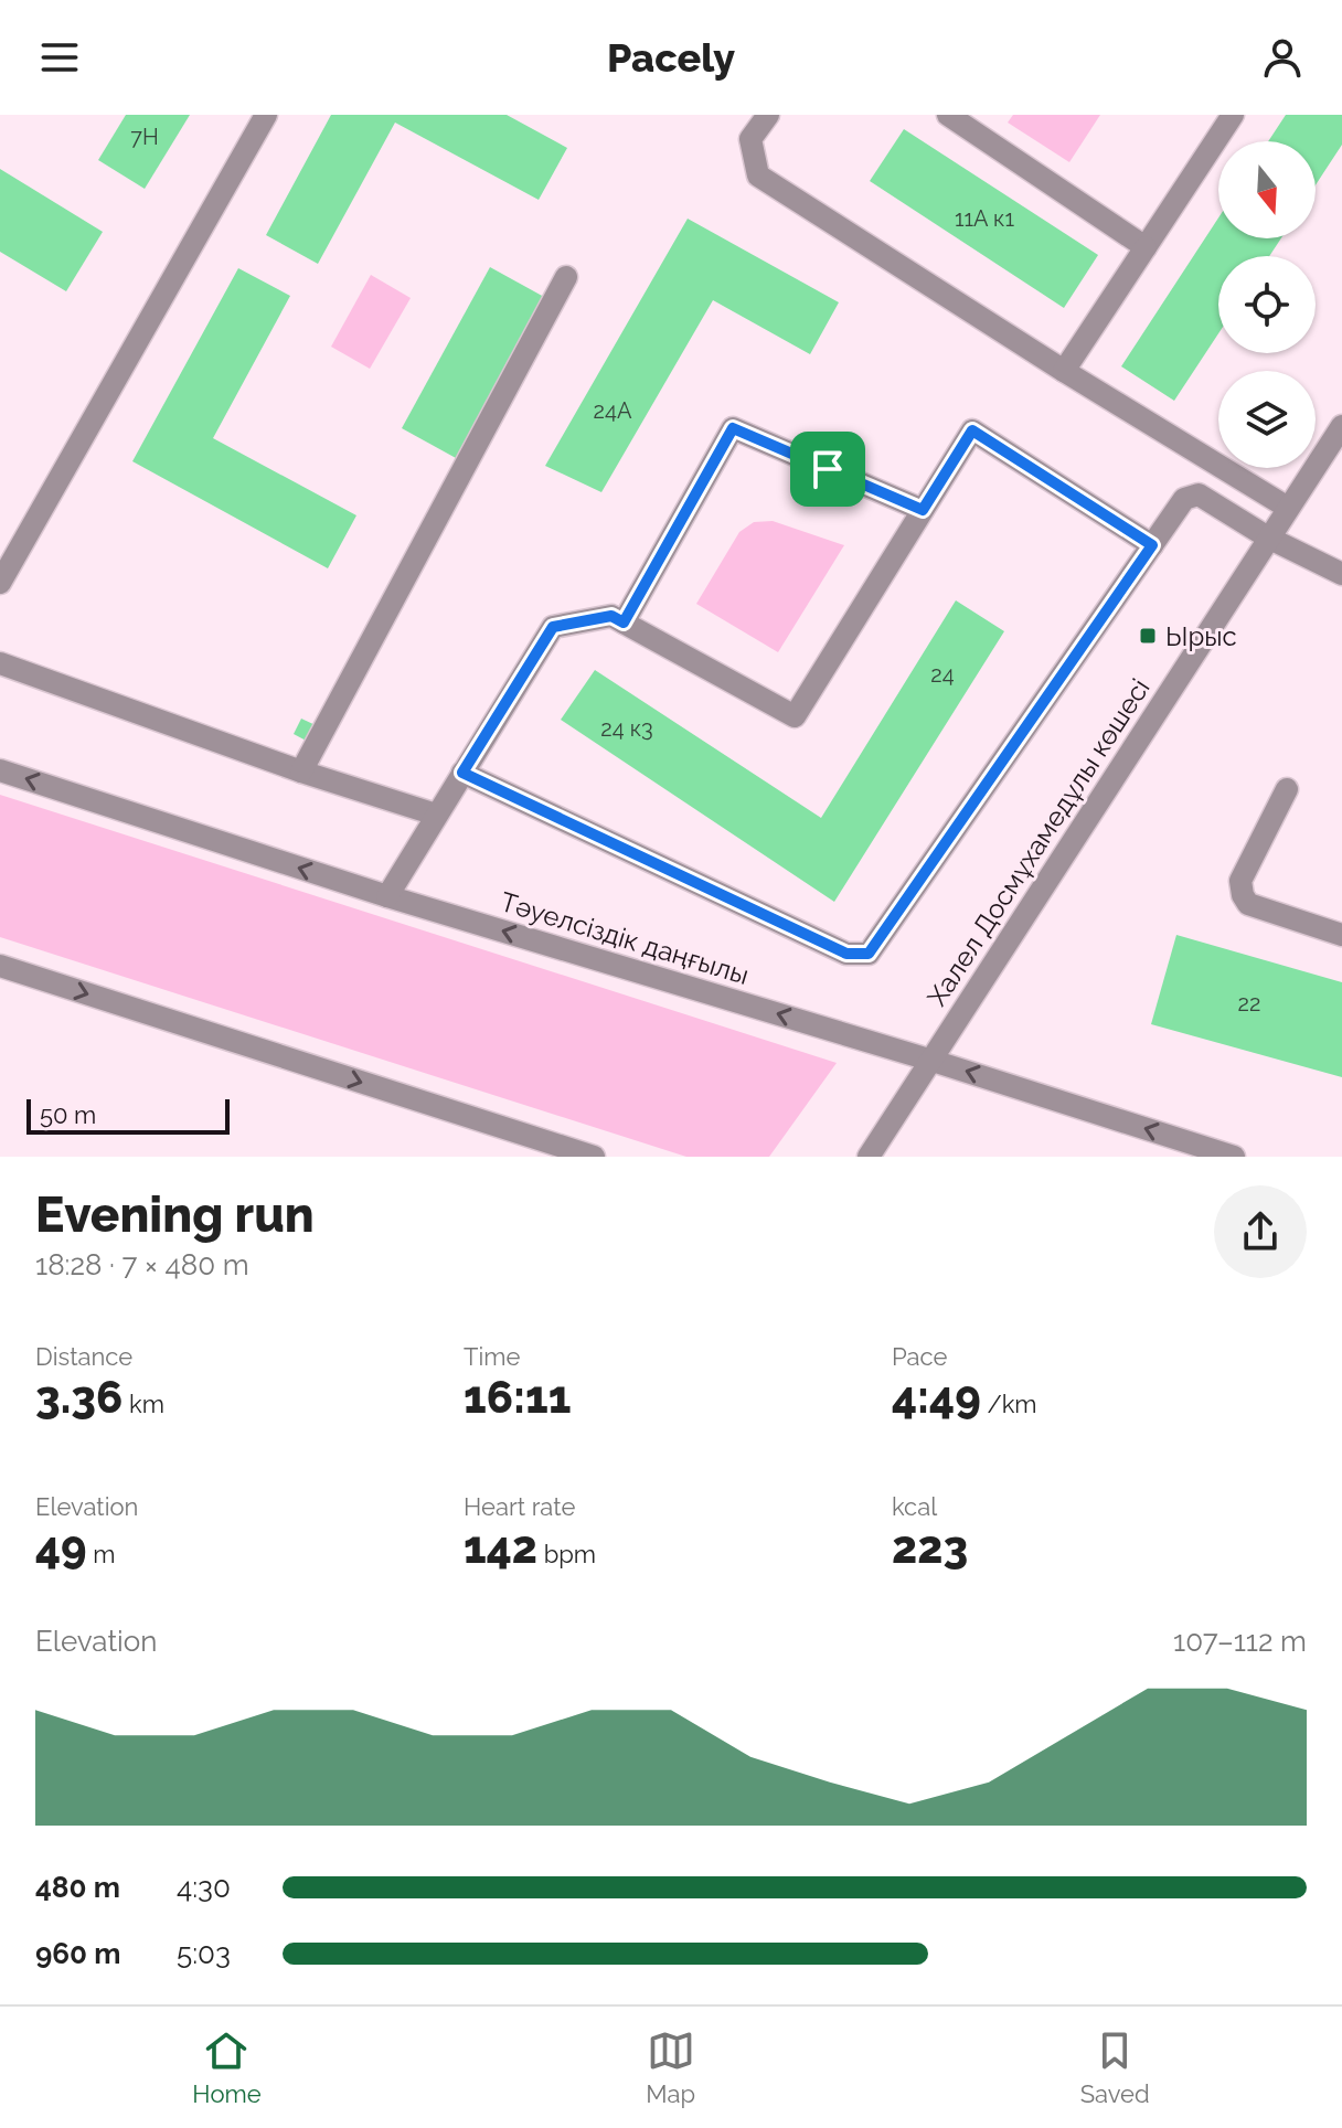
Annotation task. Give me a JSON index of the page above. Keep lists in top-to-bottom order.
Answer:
{
  "streets": {
    "street": ["Халел Досмұхамедұлы көшесі", "Тәуелсіздік даңғылы"]
  },
  "crossings": [
    ["Халел Досмұхамедұлы көшесі", "Тәуелсіздік даңғылы"]
  ],
  "places": {
    "transit": ["Ырыс"]
  },
  "house_numbers": [
    "7Н",
    "11А к1",
    "24А",
    "24",
    "24 к3",
    "22"
  ],
  "scale_bar": "50 m",
  "north": "bottom",
  "page": {
    "header": "Pacely",
    "scale": "50 m",
    "heading": ["Evening run", "18:28 · 7 × 480 m"],
    "stats": [
      ["Distance", "3.36 km"],
      ["Time", "16:11"],
      ["Pace", "4:49 /km"],
      ["Elevation", "49 m"],
      ["Heart rate", "142 bpm"],
      ["kcal", "223"]
    ],
    "chart": ["Elevation", "107–112 m"],
    "list": [
      {
        "name": "480 m",
        "note": "4:30"
      },
      {
        "name": "960 m",
        "note": "5:03"
      }
    ],
    "tabs": ["Home", "Map", "Saved"]
  }
}
